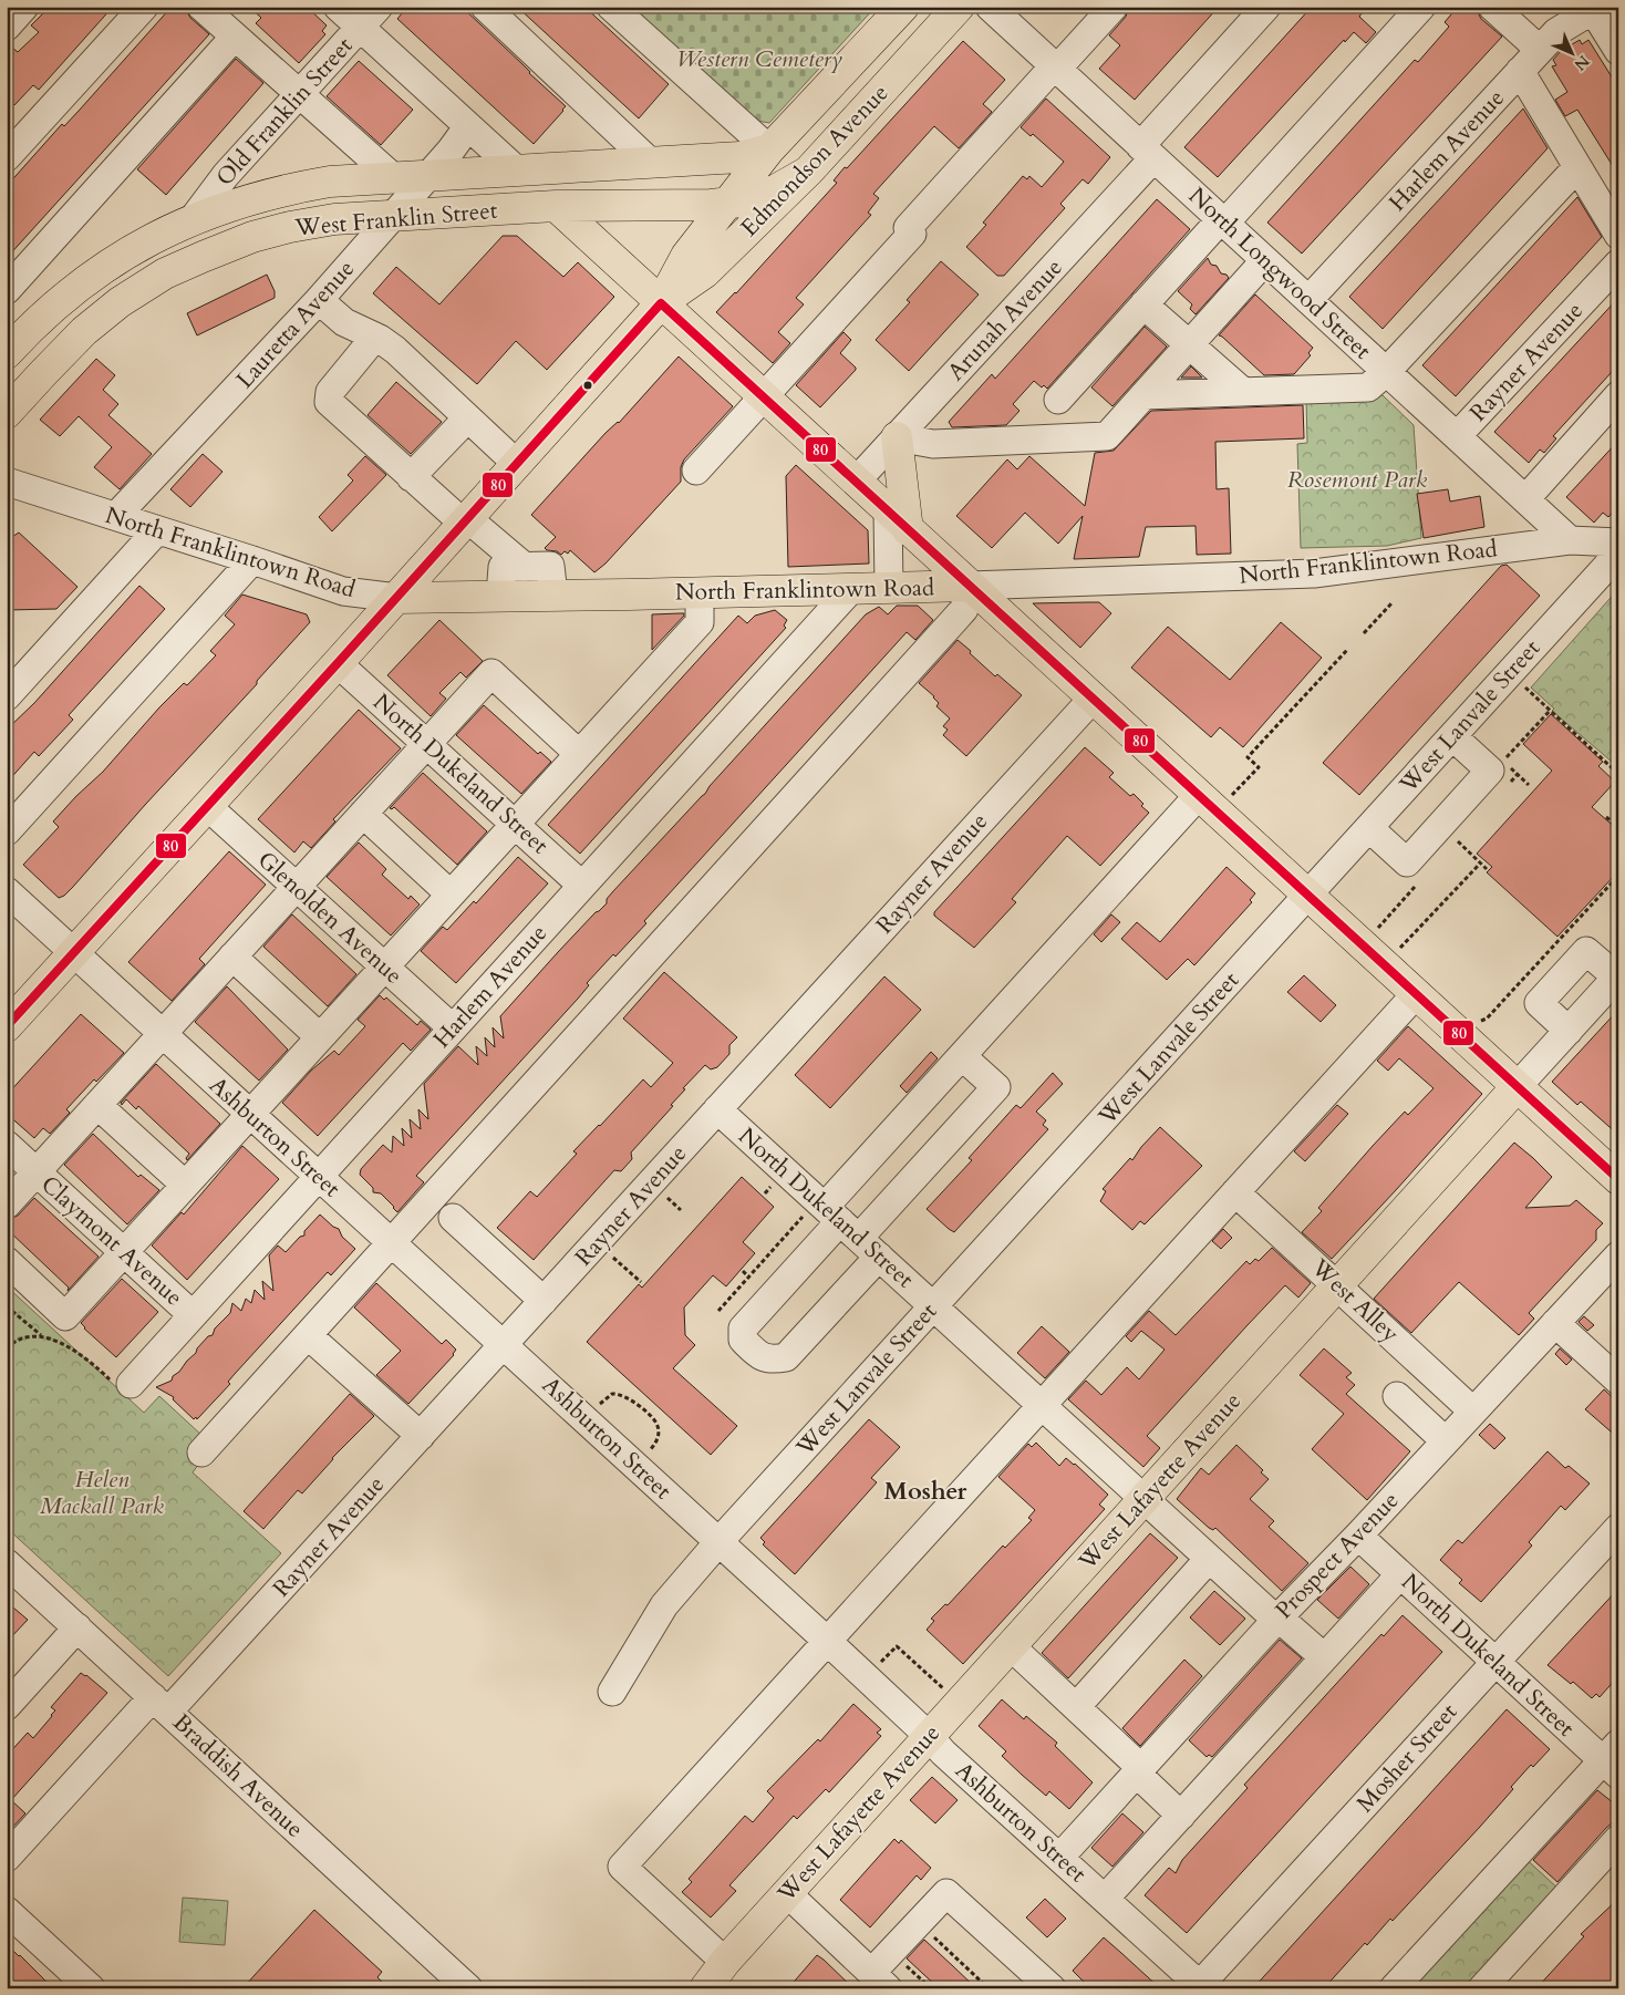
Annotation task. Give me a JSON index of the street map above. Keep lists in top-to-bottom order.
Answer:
{
  "streets": {
    "main road": [
      "Edmondson Avenue",
      "West Franklin Street",
      "North Franklintown Road",
      "West Lafayette Avenue"
    ],
    "street": [
      "Old Franklin Street",
      "Harlem Avenue",
      "North Longwood Street",
      "Arunah Avenue",
      "Lauretta Avenue",
      "Rayner Avenue",
      "West Lanvale Street",
      "North Dukeland Street",
      "Glenolden Avenue",
      "Ashburton Street",
      "Claymont Avenue",
      "West Alley",
      "Prospect Avenue",
      "Mosher Street",
      "Braddish Avenue"
    ]
  },
  "crossings": [
    ["Old Franklin Street", "West Franklin Street"],
    ["Harlem Avenue", "North Longwood Street"],
    ["Harlem Avenue", "North Franklintown Road"],
    ["Harlem Avenue", "North Dukeland Street"],
    ["Harlem Avenue", "Glenolden Avenue"],
    ["Harlem Avenue", "Ashburton Street"],
    ["Harlem Avenue", "Claymont Avenue"],
    ["Edmondson Avenue", "West Franklin Street"],
    ["Edmondson Avenue", "North Franklintown Road"],
    ["Edmondson Avenue", "North Dukeland Street"],
    ["Edmondson Avenue", "Glenolden Avenue"],
    ["Edmondson Avenue", "Ashburton Street"],
    ["West Franklin Street", "Lauretta Avenue"],
    ["North Longwood Street", "Arunah Avenue"],
    ["North Longwood Street", "Rayner Avenue"],
    ["North Longwood Street", "North Franklintown Road"],
    ["Lauretta Avenue", "North Franklintown Road"],
    ["Rayner Avenue", "North Dukeland Street"],
    ["Rayner Avenue", "Ashburton Street"],
    ["Rayner Avenue", "Braddish Avenue"],
    ["West Lanvale Street", "North Dukeland Street"],
    ["West Lanvale Street", "Ashburton Street"],
    ["North Dukeland Street", "West Lafayette Avenue"],
    ["North Dukeland Street", "Prospect Avenue"],
    ["North Dukeland Street", "Mosher Street"],
    ["Ashburton Street", "West Lafayette Avenue"],
    ["Ashburton Street", "Prospect Avenue"],
    ["Ashburton Street", "Mosher Street"],
    ["West Alley", "West Lafayette Avenue"],
    ["West Alley", "Prospect Avenue"]
  ],
  "districts": ["Mosher"],
  "parks": ["Western Cemetery", "Rosemont Park", "Helen Mackall Park"],
  "lines": ["transit line 80"],
  "north": "bottom right"
}
